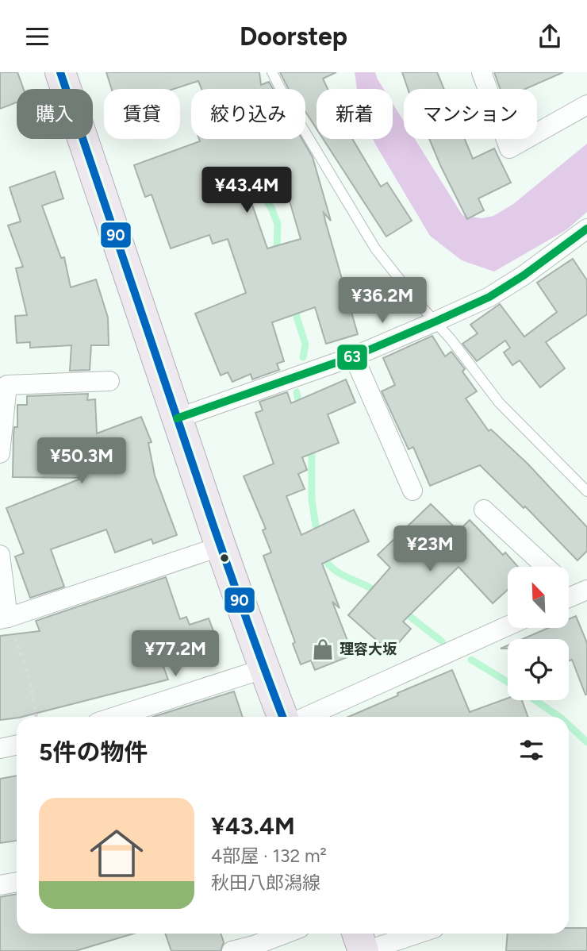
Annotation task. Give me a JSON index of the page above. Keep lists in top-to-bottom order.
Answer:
{
  "places": {
    "shop": ["理容大坂"]
  },
  "lines": ["transit line 90", "transit line 63"],
  "north": "top left",
  "page": {
    "header": "Doorstep",
    "chip": [
      "購入",
      "賃貸",
      "絞り込み",
      "新着",
      "マンション"
    ],
    "price": [
      "¥43.4M",
      "¥36.2M",
      "¥50.3M",
      "¥23M",
      "¥77.2M"
    ],
    "heading": "5件の物件",
    "list": [
      {
        "name": "¥43.4M",
        "note": "4部屋 · 132 m² · 秋田八郎潟線"
      }
    ]
  }
}
